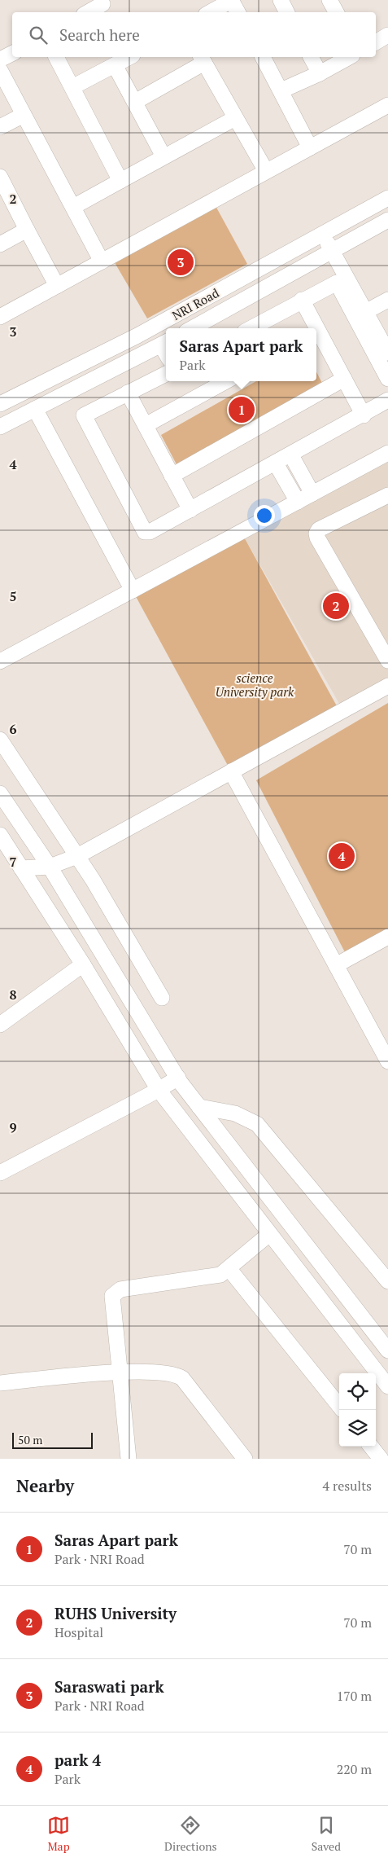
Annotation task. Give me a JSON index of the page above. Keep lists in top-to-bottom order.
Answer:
{
  "streets": {
    "street": ["NRI Road"]
  },
  "parks": ["science University park"],
  "scale_bar": "50 m",
  "page": {
    "search": "Search here",
    "pins": [
      "3",
      "1",
      "2",
      "4"
    ],
    "popup": ["Saras Apart park", "Park"],
    "scale": "50 m",
    "heading": ["Nearby", "4 results"],
    "list": [
      {
        "mark": "1",
        "name": "Saras Apart park",
        "note": "Park · NRI Road",
        "value": "70 m"
      },
      {
        "mark": "2",
        "name": "RUHS University",
        "note": "Hospital",
        "value": "70 m"
      },
      {
        "mark": "3",
        "name": "Saraswati park",
        "note": "Park · NRI Road",
        "value": "170 m"
      },
      {
        "mark": "4",
        "name": "park 4",
        "note": "Park",
        "value": "220 m"
      }
    ],
    "nav": ["Map", "Directions", "Saved"]
  },
  "grid": {
    "rows": [
      "2",
      "3",
      "4",
      "5",
      "6",
      "7",
      "8",
      "9"
    ]
  }
}
